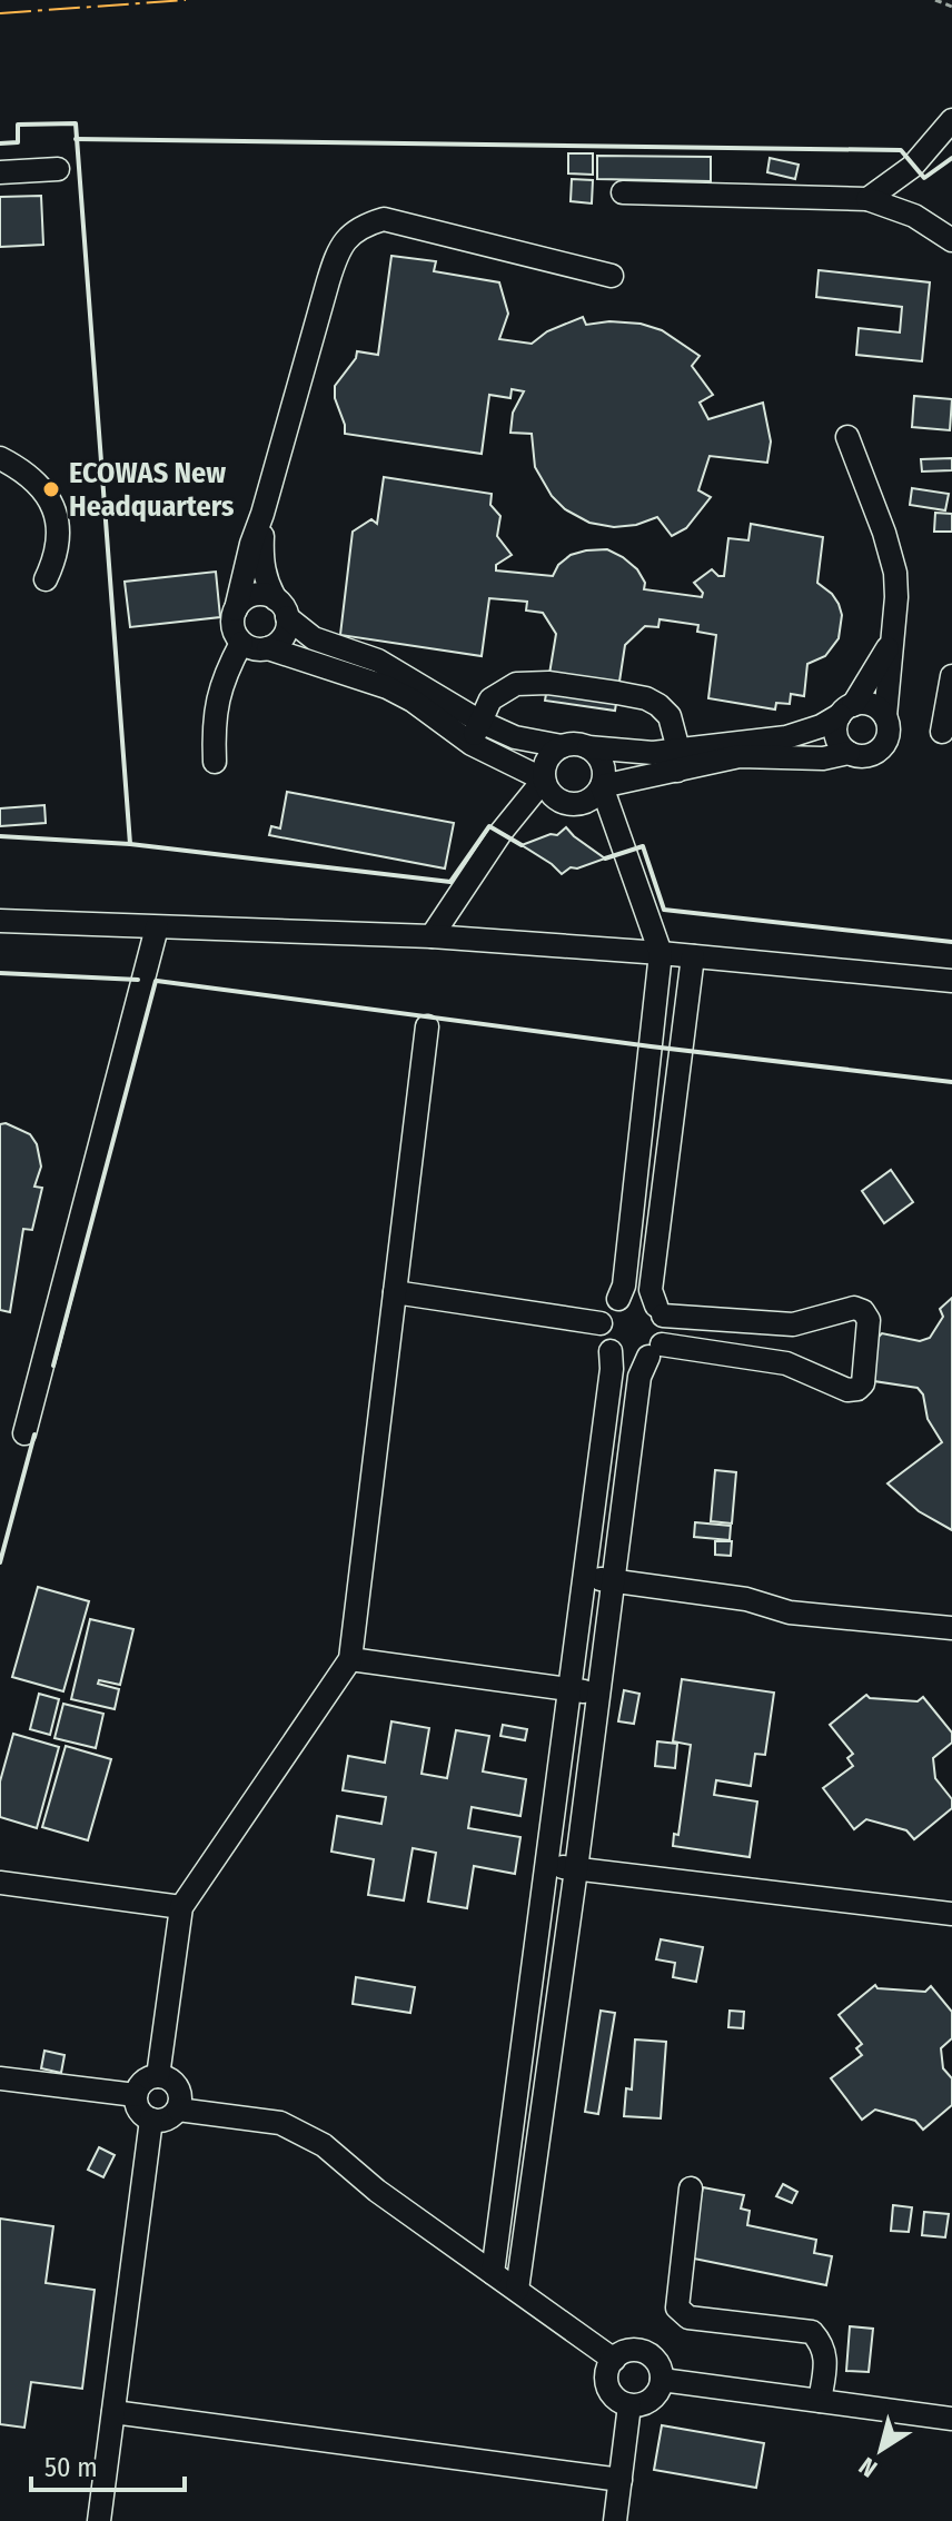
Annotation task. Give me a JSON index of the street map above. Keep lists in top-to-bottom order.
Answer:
{
  "places": ["ECOWAS New Headquarters"],
  "scale_bar": "50 m",
  "north": "bottom left"
}
